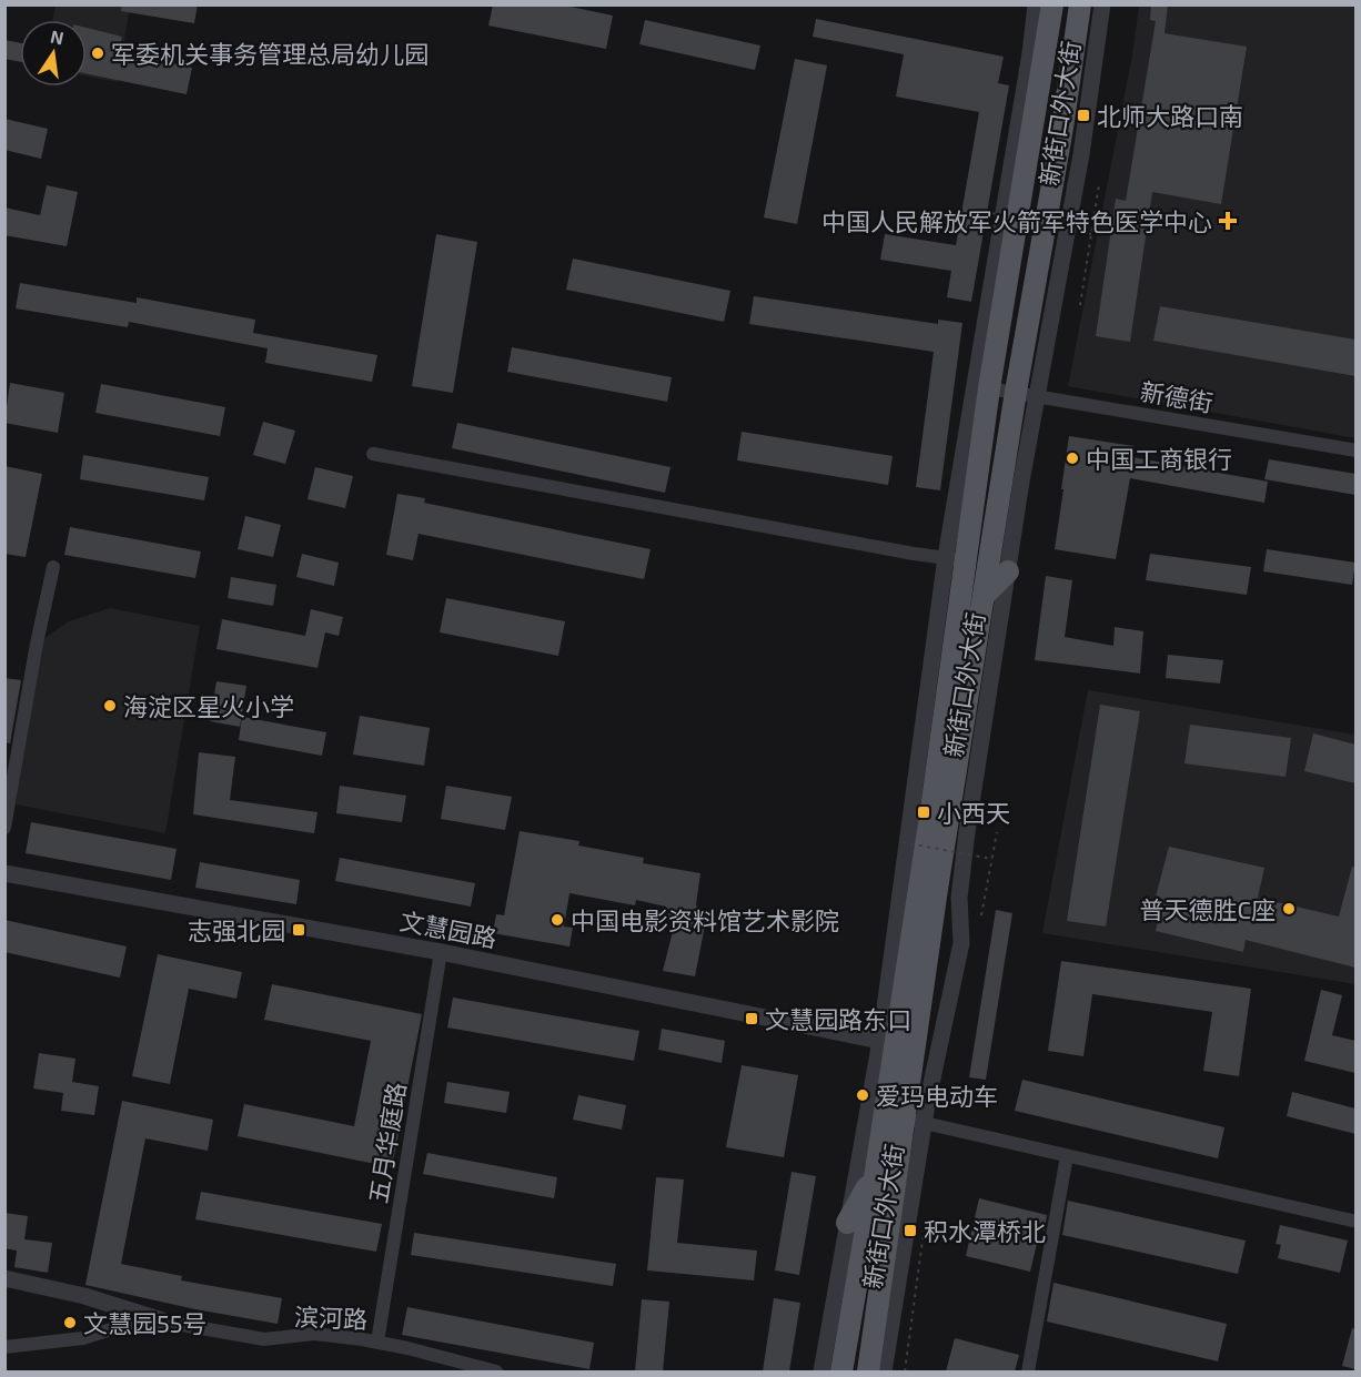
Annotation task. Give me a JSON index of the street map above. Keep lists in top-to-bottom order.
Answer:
{
  "streets": {
    "main road": ["新街口外大街"],
    "street": [
      "新德街",
      "文慧园路",
      "五月华庭路",
      "滨河路"
    ]
  },
  "crossings": [
    ["新街口外大街", "新德街"],
    ["新街口外大街", "文慧园路"],
    ["文慧园路", "五月华庭路"],
    ["五月华庭路", "滨河路"]
  ],
  "places": {
    "other": [
      "军委机关事务管理总局幼儿园",
      "中国工商银行",
      "海淀区星火小学",
      "普天德胜C座",
      "中国电影资料馆艺术影院",
      "爱玛电动车",
      "文慧园55号"
    ],
    "transit": [
      "北师大路口南",
      "小西天",
      "志强北园",
      "文慧园路东口",
      "积水潭桥北"
    ],
    "health": ["中国人民解放军火箭军特色医学中心"]
  },
  "north": "top"
}
